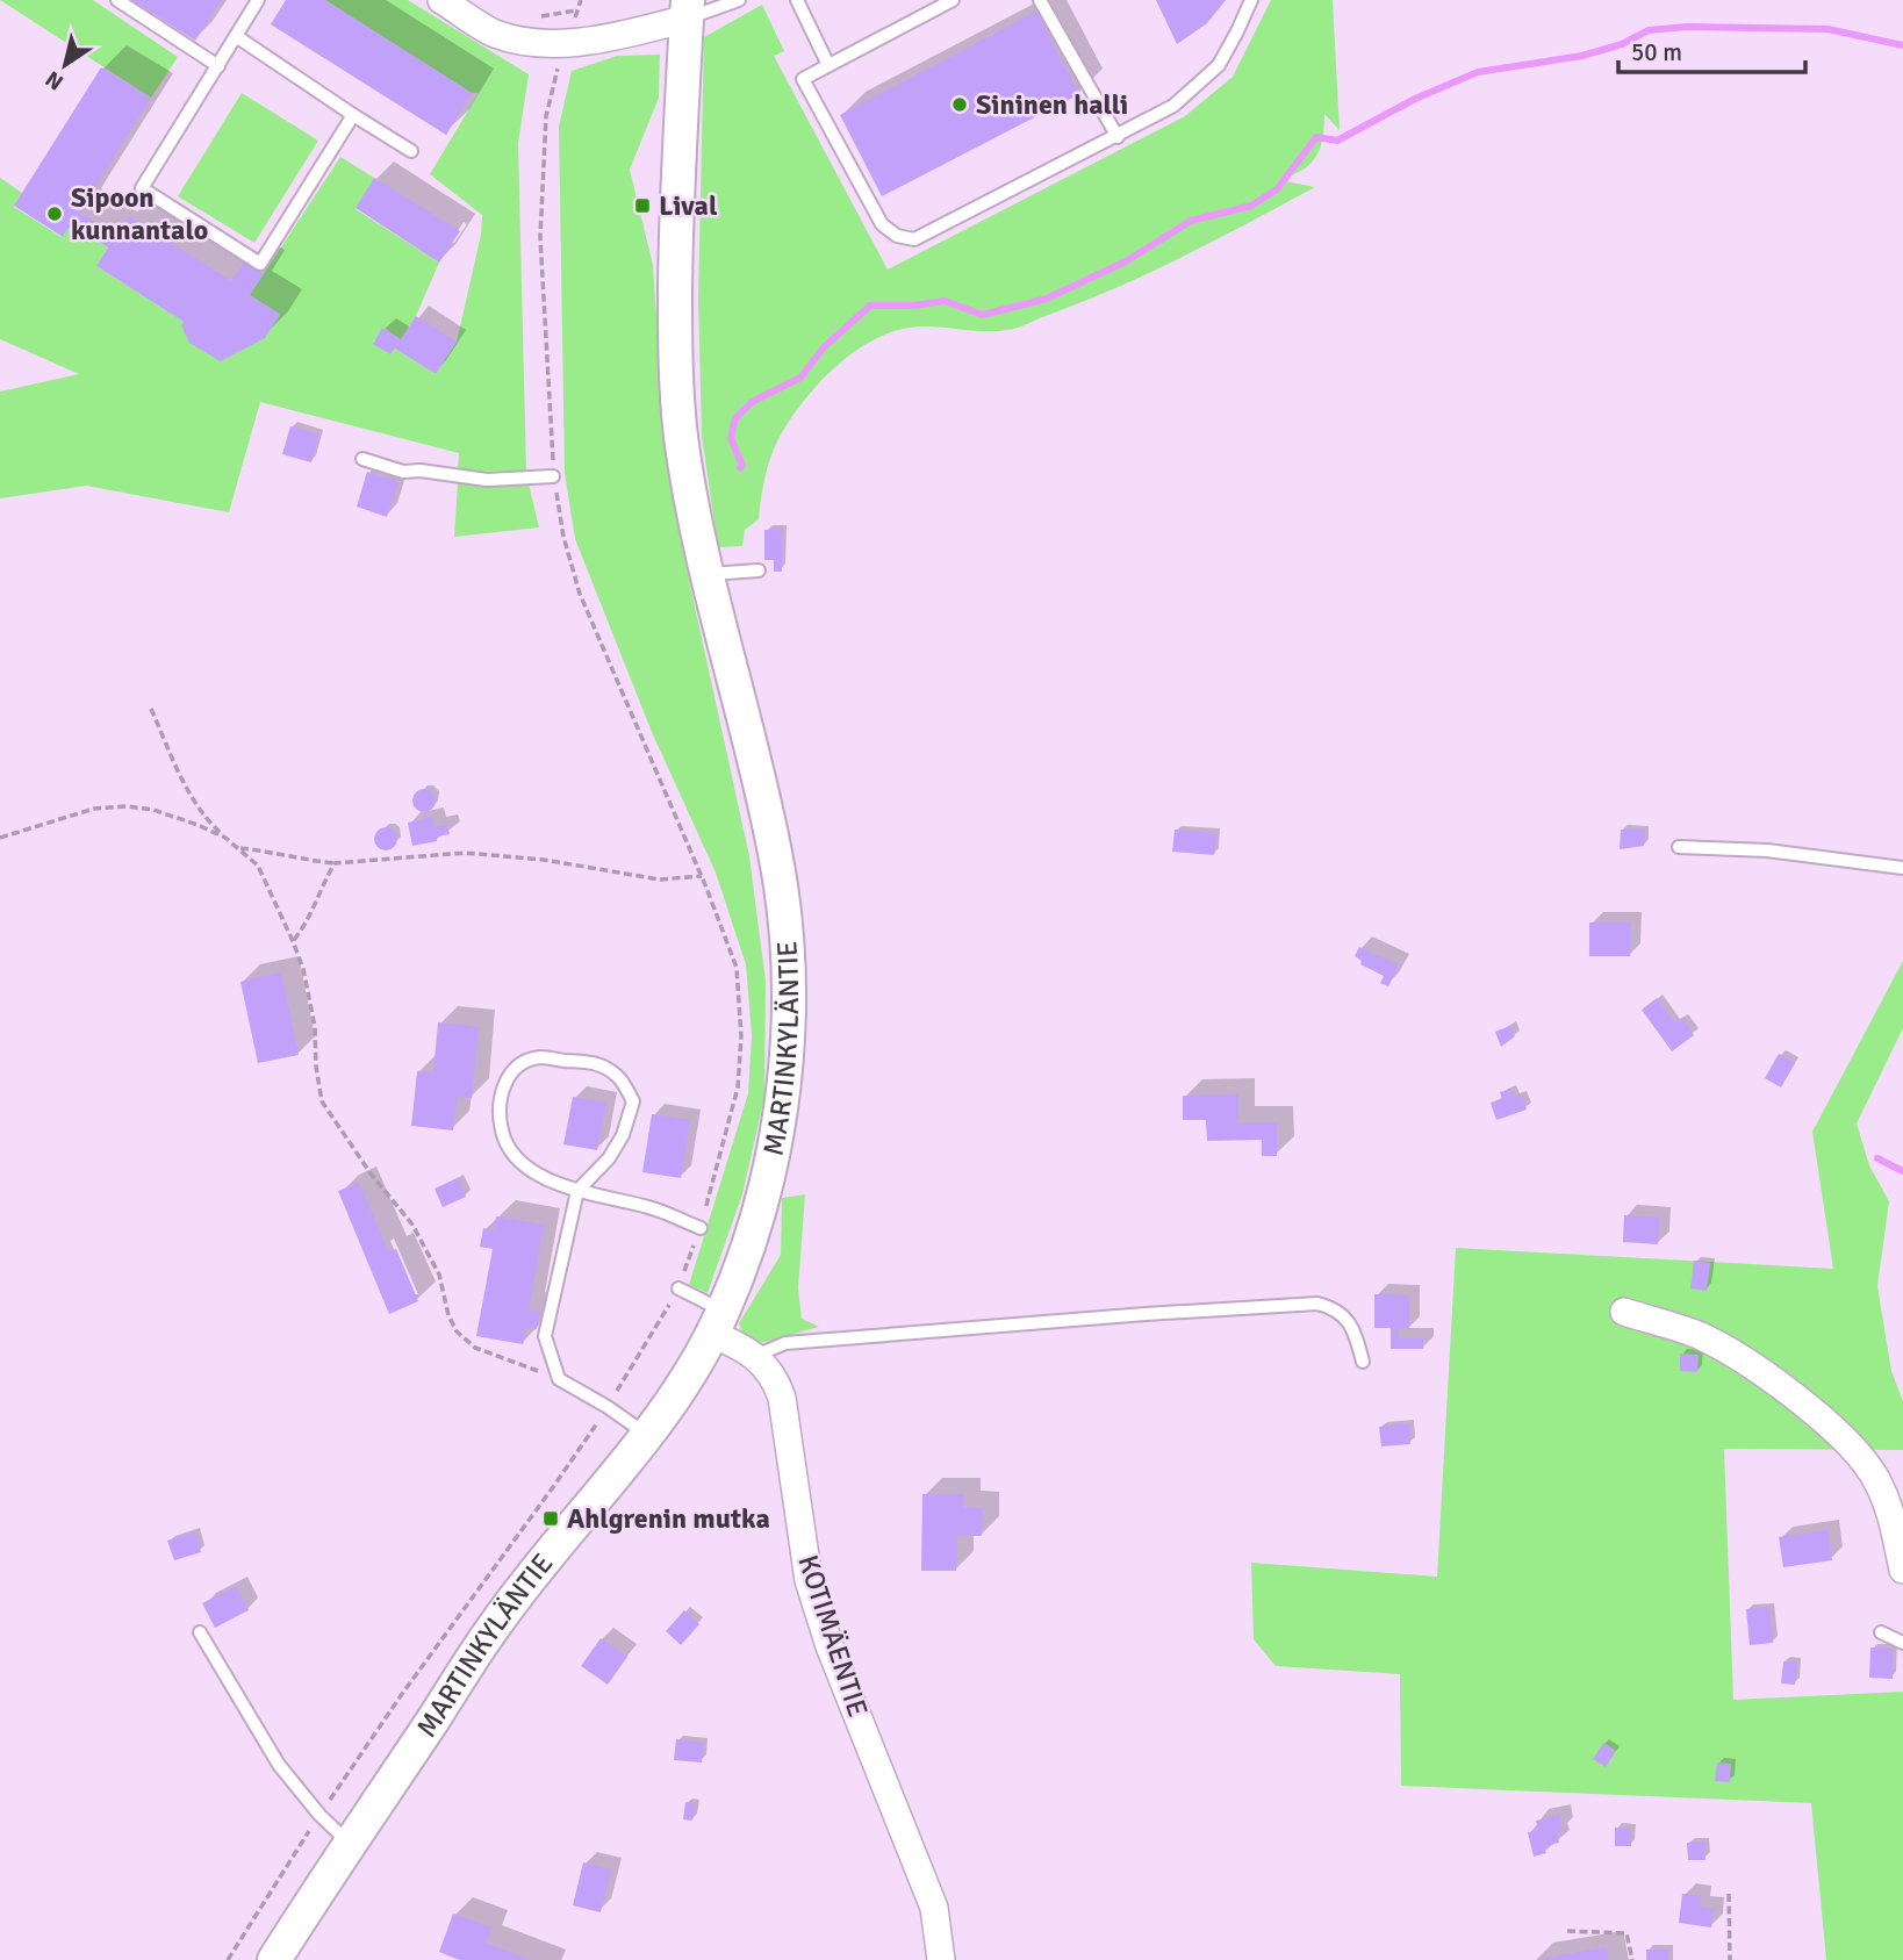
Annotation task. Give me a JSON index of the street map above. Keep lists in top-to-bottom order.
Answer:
{
  "streets": {
    "street": ["MARTINKYLÄNTIE", "KOTIMÄENTIE"]
  },
  "crossings": [
    ["MARTINKYLÄNTIE", "KOTIMÄENTIE"]
  ],
  "places": {
    "other": ["Sininen halli", "Sipoon kunnantalo"],
    "transit": ["Lival", "Ahlgrenin mutka"]
  },
  "scale_bar": "50 m",
  "north": "bottom left"
}
